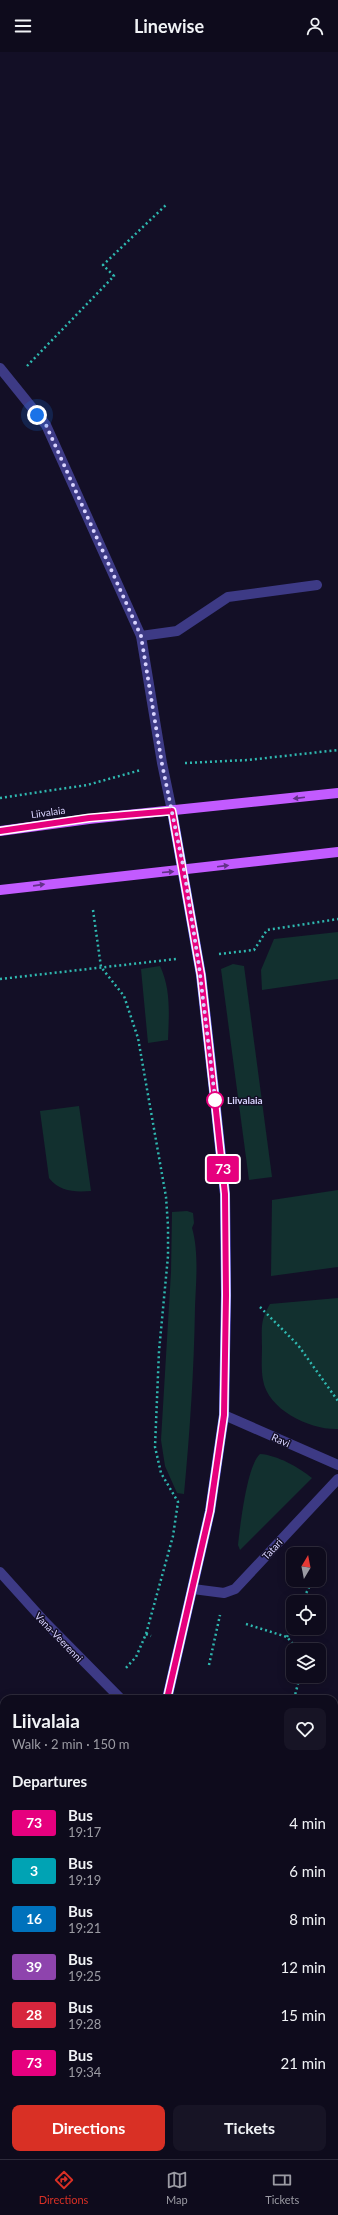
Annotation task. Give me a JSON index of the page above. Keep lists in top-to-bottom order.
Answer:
{
  "streets": {
    "main road": ["Liivalaia"],
    "street": ["Ravi", "Tatari", "Vana-Veerenni"]
  },
  "places": ["Liivalaia"],
  "lines": ["bus line 73"],
  "north": "top",
  "page": {
    "header": "Linewise",
    "on_map": "73",
    "heading": [
      ["Liivalaia", "Walk · 2 min · 150 m"],
      "Departures"
    ],
    "list": [
      {
        "mark": "73",
        "name": "Bus",
        "note": "19:17",
        "value": "4 min"
      },
      {
        "mark": "3",
        "name": "Bus",
        "note": "19:19",
        "value": "6 min"
      },
      {
        "mark": "16",
        "name": "Bus",
        "note": "19:21",
        "value": "8 min"
      },
      {
        "mark": "39",
        "name": "Bus",
        "note": "19:25",
        "value": "12 min"
      },
      {
        "mark": "28",
        "name": "Bus",
        "note": "19:28",
        "value": "15 min"
      },
      {
        "mark": "73",
        "name": "Bus",
        "note": "19:34",
        "value": "21 min"
      }
    ],
    "buttons": ["Directions", "Tickets"],
    "tabs": ["Directions", "Map", "Tickets"]
  }
}
